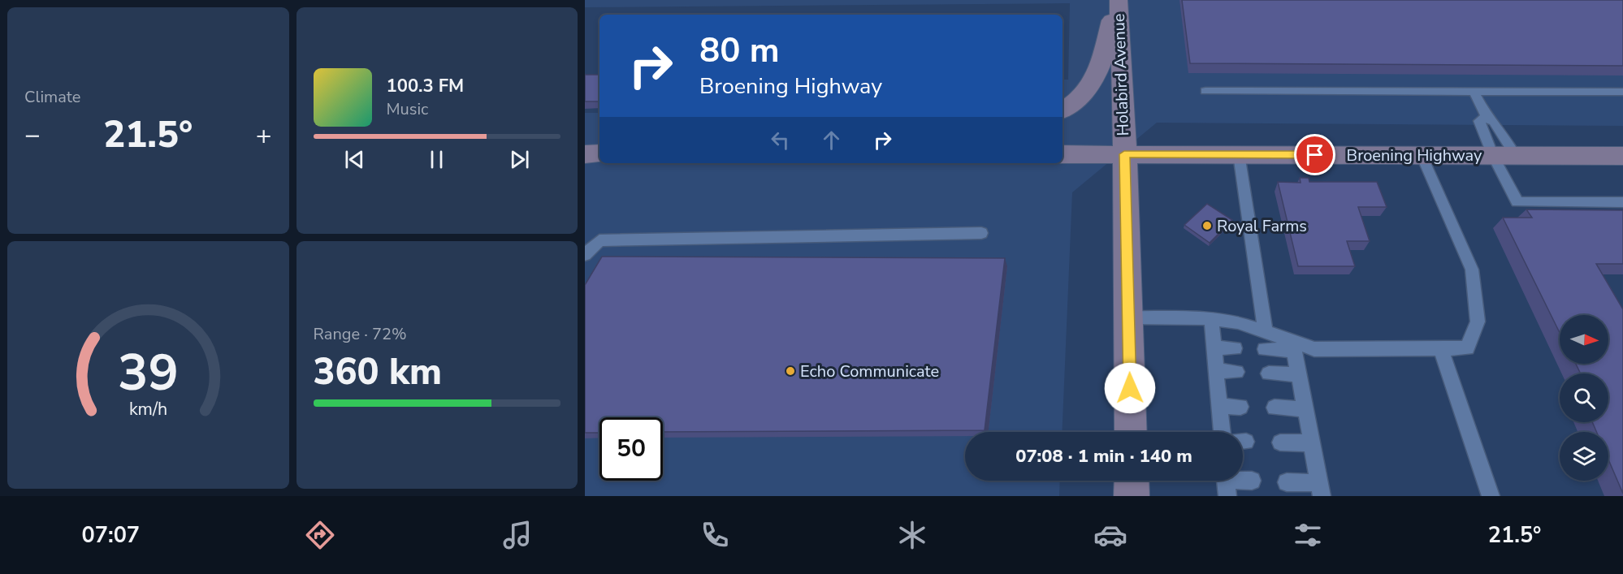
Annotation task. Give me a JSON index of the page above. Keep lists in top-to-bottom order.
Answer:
{
  "streets": {
    "main road": ["Holabird Avenue", "Broening Highway"]
  },
  "crossings": [
    ["Holabird Avenue", "Broening Highway"]
  ],
  "places": ["Royal Farms", "Echo Communicate"],
  "north": "right",
  "page": {
    "tile": [
      "Climate",
      ["Range · 72%", "360 km"]
    ],
    "turn": ["80 m", "Broening Highway"],
    "song": ["100.3 FM", "Music"],
    "heat": ["−", "21.5°", "+"],
    "limit": "50",
    "trip": "07:08 · 1 min · 140 m",
    "tabs": ["07:07", "21.5°"],
    "gauge": ["39", "km/h"]
  }
}
